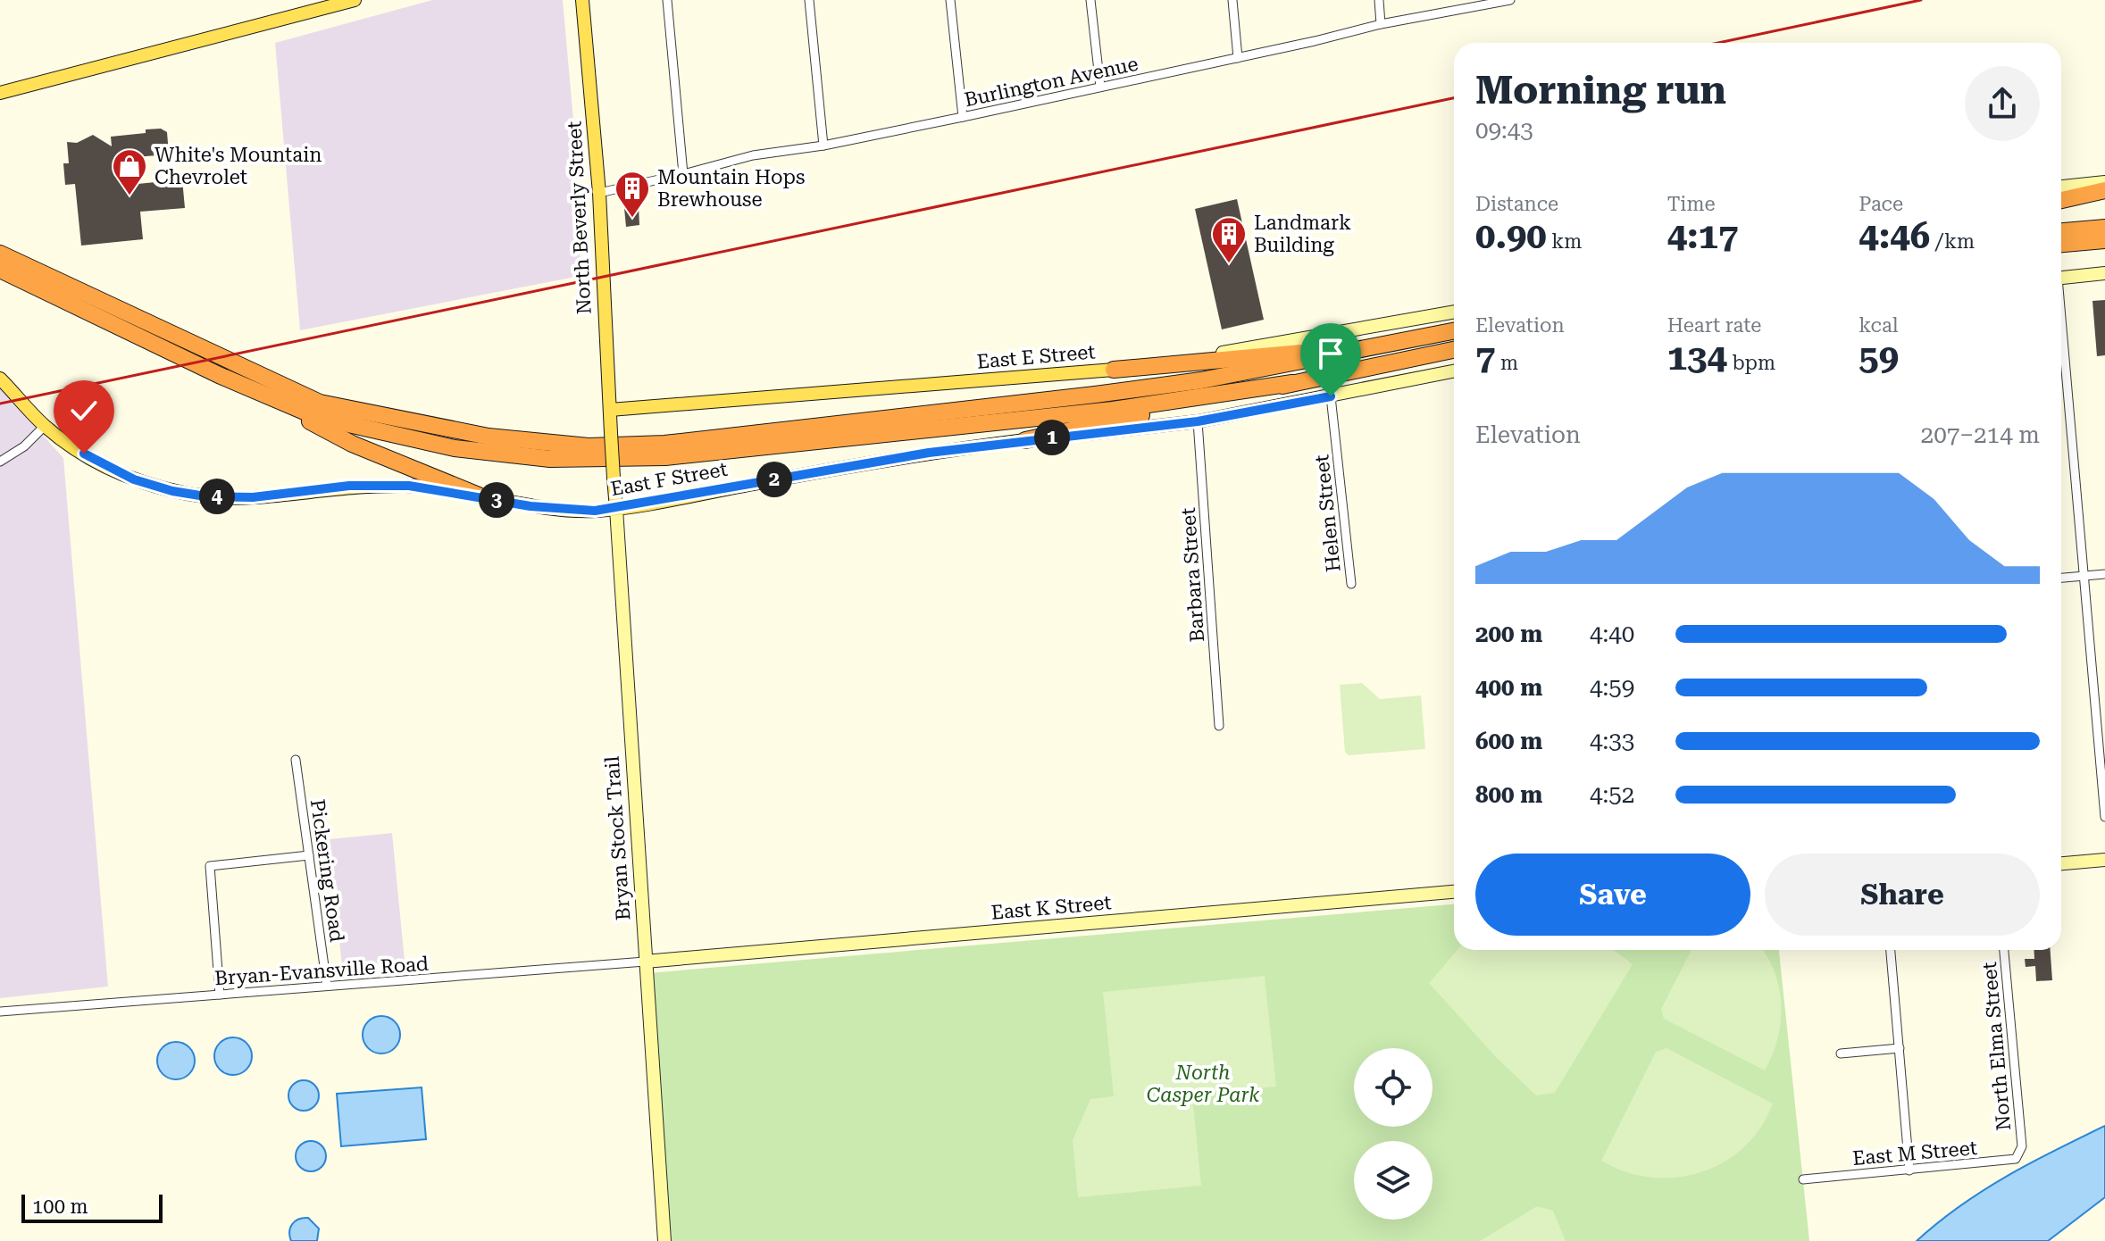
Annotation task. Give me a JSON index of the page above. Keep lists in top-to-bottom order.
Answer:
{
  "streets": {
    "main road": [
      "North Beverly Street",
      "East E Street",
      "East F Street",
      "Bryan Stock Trail",
      "East K Street"
    ],
    "street": [
      "Burlington Avenue",
      "Helen Street",
      "Barbara Street",
      "Pickering Road",
      "Bryan-Evansville Road",
      "North Elma Street",
      "East M Street"
    ]
  },
  "crossings": [
    ["Burlington Avenue", "North Beverly Street"],
    ["North Beverly Street", "East E Street"],
    ["North Beverly Street", "Bryan Stock Trail"],
    ["East F Street", "Helen Street"],
    ["East F Street", "Barbara Street"],
    ["East F Street", "Bryan Stock Trail"],
    ["Bryan Stock Trail", "East K Street"],
    ["Bryan Stock Trail", "Bryan-Evansville Road"],
    ["Pickering Road", "Bryan-Evansville Road"],
    ["East K Street", "Bryan-Evansville Road"],
    ["North Elma Street", "East M Street"]
  ],
  "parks": ["North Casper Park"],
  "places": {
    "shop": ["White's Mountain Chevrolet"],
    "building": ["Mountain Hops Brewhouse", "Landmark Building"]
  },
  "scale_bar": "100 m",
  "page": {
    "heading": ["Morning run", "09:43"],
    "stats": [
      ["Distance", "0.90 km"],
      ["Time", "4:17"],
      ["Pace", "4:46 /km"],
      ["Elevation", "7 m"],
      ["Heart rate", "134 bpm"],
      ["kcal", "59"]
    ],
    "chart": ["Elevation", "207–214 m"],
    "pins": [
      "1",
      "2",
      "4",
      "3"
    ],
    "list": [
      {
        "name": "200 m",
        "note": "4:40"
      },
      {
        "name": "400 m",
        "note": "4:59"
      },
      {
        "name": "600 m",
        "note": "4:33"
      },
      {
        "name": "800 m",
        "note": "4:52"
      }
    ],
    "buttons": ["Save", "Share"],
    "scale": "100 m"
  }
}
